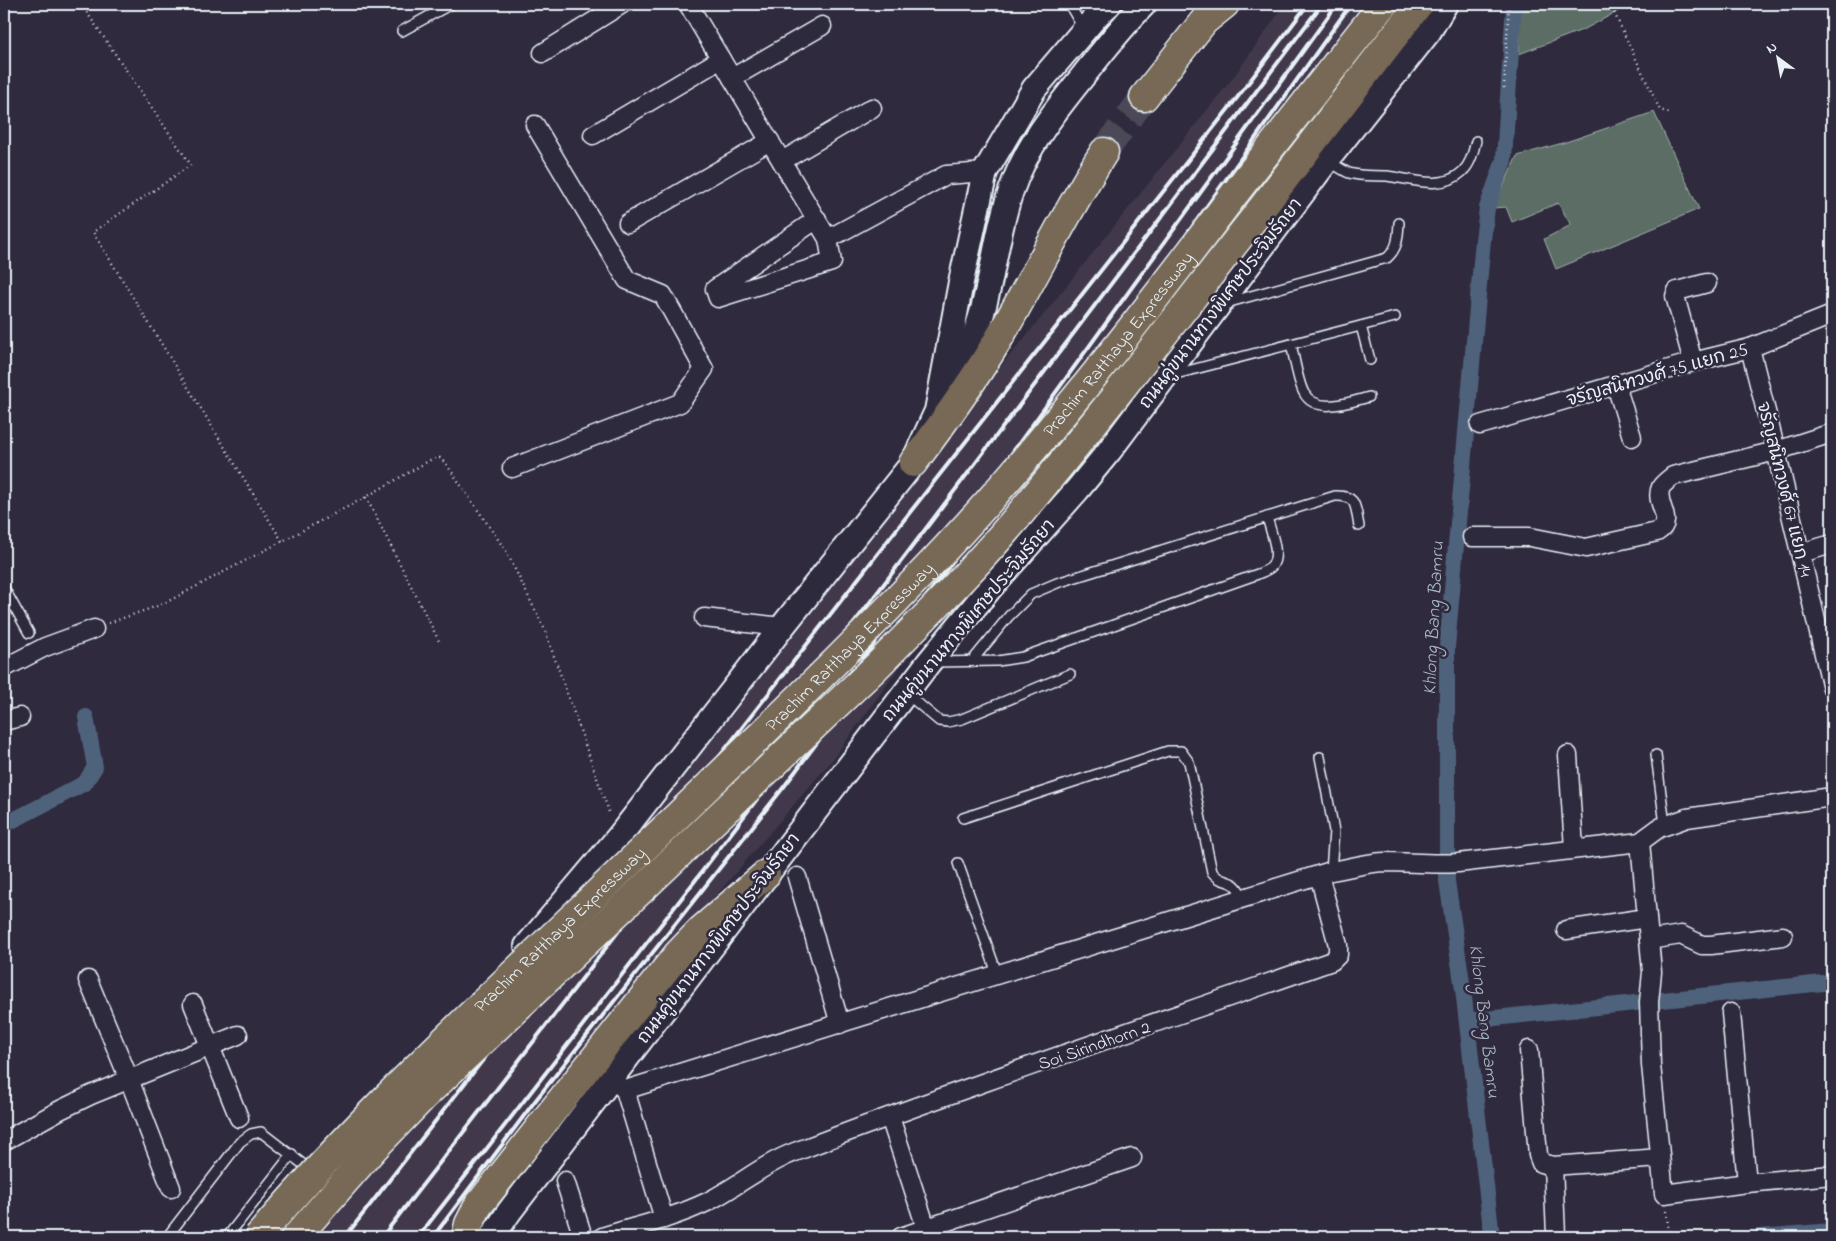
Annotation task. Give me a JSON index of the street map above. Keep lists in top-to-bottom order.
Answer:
{
  "streets": {
    "main road": ["ถนนคู่ขนานทางพิเศษประจิมรัถยา", "Prachim Ratthaya Expressway"],
    "street": ["จรัญสนิทวงศ์ 75 แยก 25", "จรัญสนิทวงศ์ 67 แยก 14", "Soi Sirindhorn 2"]
  },
  "crossings": [
    ["จรัญสนิทวงศ์ 75 แยก 25", "จรัญสนิทวงศ์ 67 แยก 14"]
  ],
  "water": ["Khlong Bang Bamru"],
  "north": "top left"
}
